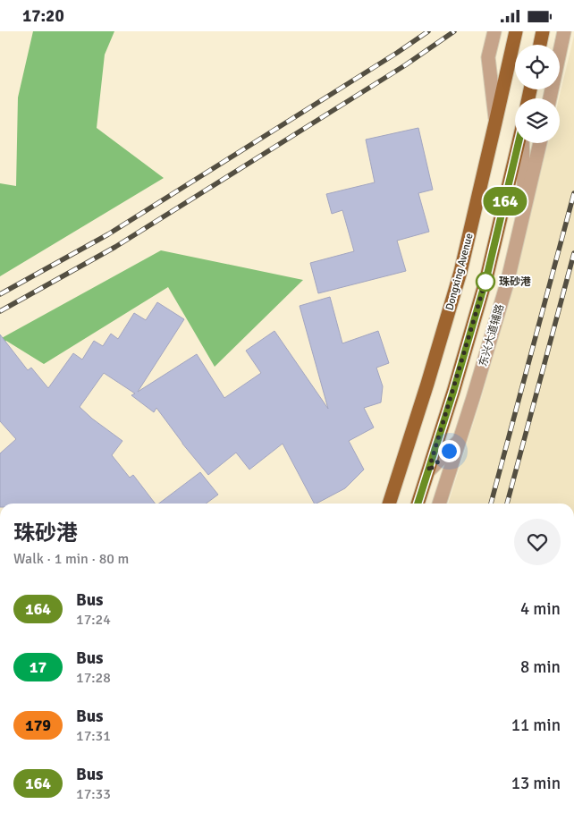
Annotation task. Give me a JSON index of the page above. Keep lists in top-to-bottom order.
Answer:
{
  "streets": {
    "main road": ["Dongxing Avenue"],
    "street": ["东兴大道辅路"]
  },
  "places": ["珠砂港"],
  "lines": ["bus line 164"],
  "page": {
    "status": "17:20",
    "on_map": "164",
    "heading": ["珠砂港", "Walk · 1 min · 80 m"],
    "list": [
      {
        "mark": "164",
        "name": "Bus",
        "note": "17:24",
        "value": "4 min"
      },
      {
        "mark": "17",
        "name": "Bus",
        "note": "17:28",
        "value": "8 min"
      },
      {
        "mark": "179",
        "name": "Bus",
        "note": "17:31",
        "value": "11 min"
      },
      {
        "mark": "164",
        "name": "Bus",
        "note": "17:33",
        "value": "13 min"
      }
    ]
  }
}
